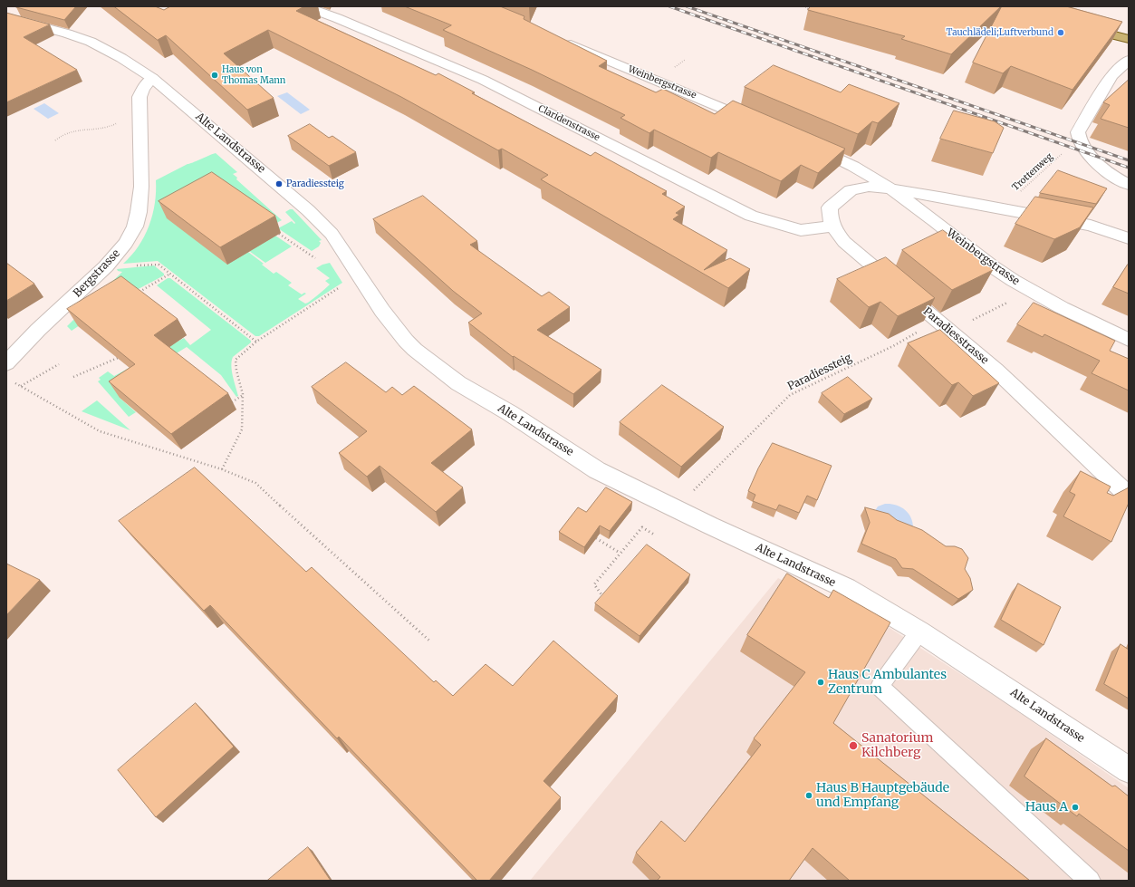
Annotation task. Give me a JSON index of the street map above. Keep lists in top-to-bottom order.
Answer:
{
  "streets": {
    "street": [
      "Weinbergstrasse",
      "Claridenstrasse",
      "Alte Landstrasse",
      "Bergstrasse",
      "Paradiesstrasse"
    ],
    "path": ["Trottenweg", "Paradiessteig"]
  },
  "crossings": [
    ["Weinbergstrasse", "Paradiesstrasse"],
    ["Claridenstrasse", "Paradiesstrasse"],
    ["Alte Landstrasse", "Bergstrasse"]
  ],
  "places": [
    "Tauchlädeli;Luftverbund",
    "Haus von Thomas Mann",
    "Paradiessteig",
    "Haus C Ambulantes Zentrum",
    "Sanatorium Kilchberg",
    "Haus B Hauptgebäude und Empfang",
    "Haus A"
  ]
}
